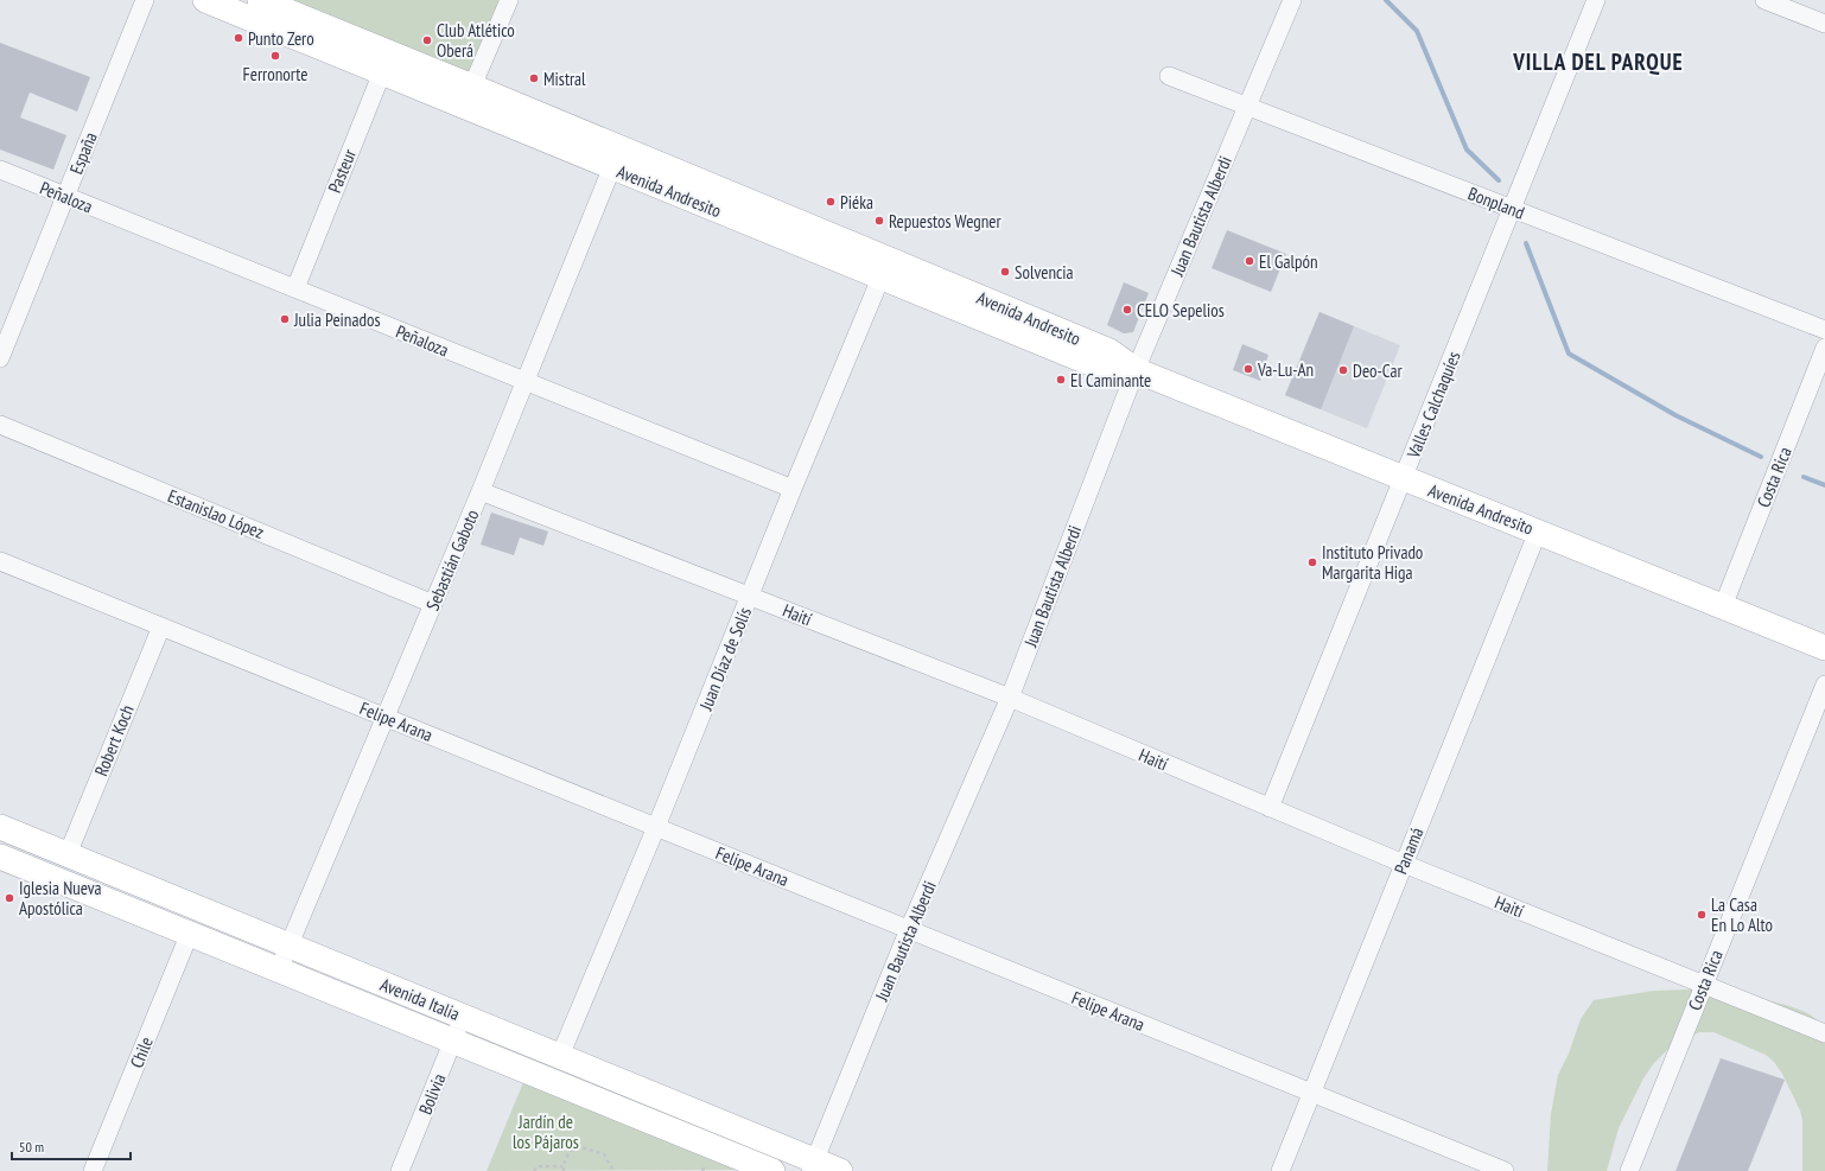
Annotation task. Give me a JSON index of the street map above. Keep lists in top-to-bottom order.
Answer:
{
  "streets": {
    "main road": ["Avenida Andresito", "Avenida Italia"],
    "street": [
      "España",
      "Pasteur",
      "Peñaloza",
      "Bonpland",
      "Juan Bautista Alberdi",
      "Valles Calchaquíes",
      "Costa Rica",
      "Estanislao López",
      "Sebastián Gaboto",
      "Haití",
      "Juan Díaz de Solís",
      "Felipe Arana",
      "Robert Koch",
      "Panamá",
      "Chile",
      "Bolivia"
    ]
  },
  "crossings": [
    ["España", "Peñaloza"],
    ["Pasteur", "Avenida Andresito"],
    ["Pasteur", "Peñaloza"],
    ["Avenida Andresito", "Juan Bautista Alberdi"],
    ["Avenida Andresito", "Valles Calchaquíes"],
    ["Avenida Andresito", "Costa Rica"],
    ["Avenida Andresito", "Sebastián Gaboto"],
    ["Avenida Andresito", "Juan Díaz de Solís"],
    ["Avenida Andresito", "Panamá"],
    ["Peñaloza", "Sebastián Gaboto"],
    ["Peñaloza", "Juan Díaz de Solís"],
    ["Bonpland", "Juan Bautista Alberdi"],
    ["Bonpland", "Valles Calchaquíes"],
    ["Juan Bautista Alberdi", "Haití"],
    ["Juan Bautista Alberdi", "Felipe Arana"],
    ["Juan Bautista Alberdi", "Avenida Italia"],
    ["Valles Calchaquíes", "Haití"],
    ["Costa Rica", "Haití"],
    ["Estanislao López", "Sebastián Gaboto"],
    ["Sebastián Gaboto", "Haití"],
    ["Sebastián Gaboto", "Felipe Arana"],
    ["Sebastián Gaboto", "Avenida Italia"],
    ["Haití", "Juan Díaz de Solís"],
    ["Haití", "Panamá"],
    ["Juan Díaz de Solís", "Felipe Arana"],
    ["Juan Díaz de Solís", "Avenida Italia"],
    ["Felipe Arana", "Robert Koch"],
    ["Felipe Arana", "Panamá"],
    ["Robert Koch", "Avenida Italia"],
    ["Avenida Italia", "Chile"],
    ["Avenida Italia", "Bolivia"]
  ],
  "districts": ["VILLA DEL PARQUE"],
  "parks": ["Jardín de los Pájaros"],
  "places": [
    "Punto Zero",
    "Club Atlético Oberá",
    "Ferronorte",
    "Mistral",
    "Piéka",
    "Repuestos Wegner",
    "El Galpón",
    "Solvencia",
    "CELO Sepelios",
    "Julia Peinados",
    "Va-Lu-An",
    "Deo-Car",
    "El Caminante",
    "Instituto Privado Margarita Higa",
    "Iglesia Nueva Apostólica",
    "La Casa En Lo Alto"
  ],
  "scale_bar": "50 m"
}
